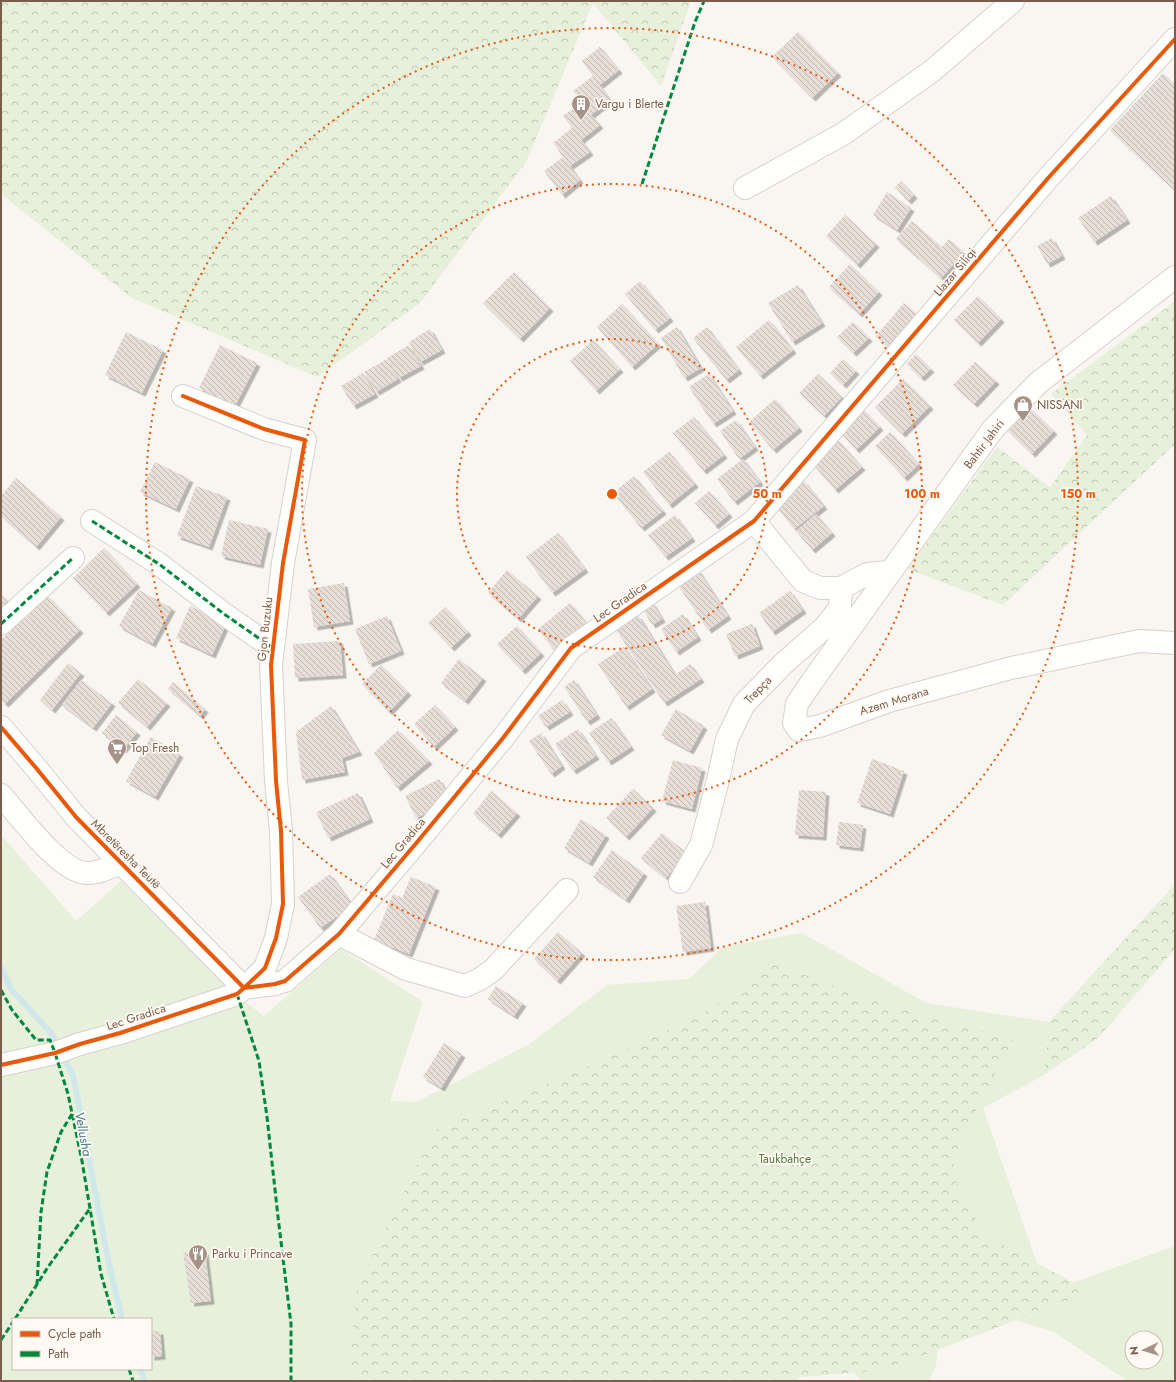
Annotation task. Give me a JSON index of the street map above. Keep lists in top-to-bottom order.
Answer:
{
  "streets": {
    "street": [
      "Llazar Siliqi",
      "Bahtir Jahiri",
      "Lec Gradica",
      "Gjon Buzuku",
      "Trepça",
      "Azem Morana",
      "Mbretëresha Teutë"
    ]
  },
  "crossings": [
    ["Llazar Siliqi", "Lec Gradica"],
    ["Bahtir Jahiri", "Azem Morana"],
    ["Lec Gradica", "Gjon Buzuku"],
    ["Lec Gradica", "Mbretëresha Teutë"],
    ["Gjon Buzuku", "Mbretëresha Teutë"]
  ],
  "water": ["Vellusha"],
  "parks": ["Taukbahçe"],
  "places": {
    "building": ["Vargu i Blerte"],
    "shop": ["NISSANI"],
    "supermarket": ["Top Fresh"],
    "restaurant": ["Parku i Princave"]
  },
  "legend": ["Cycle path", "Path"],
  "north": "left",
  "rings": ["50 m", "100 m", "150 m"]
}
